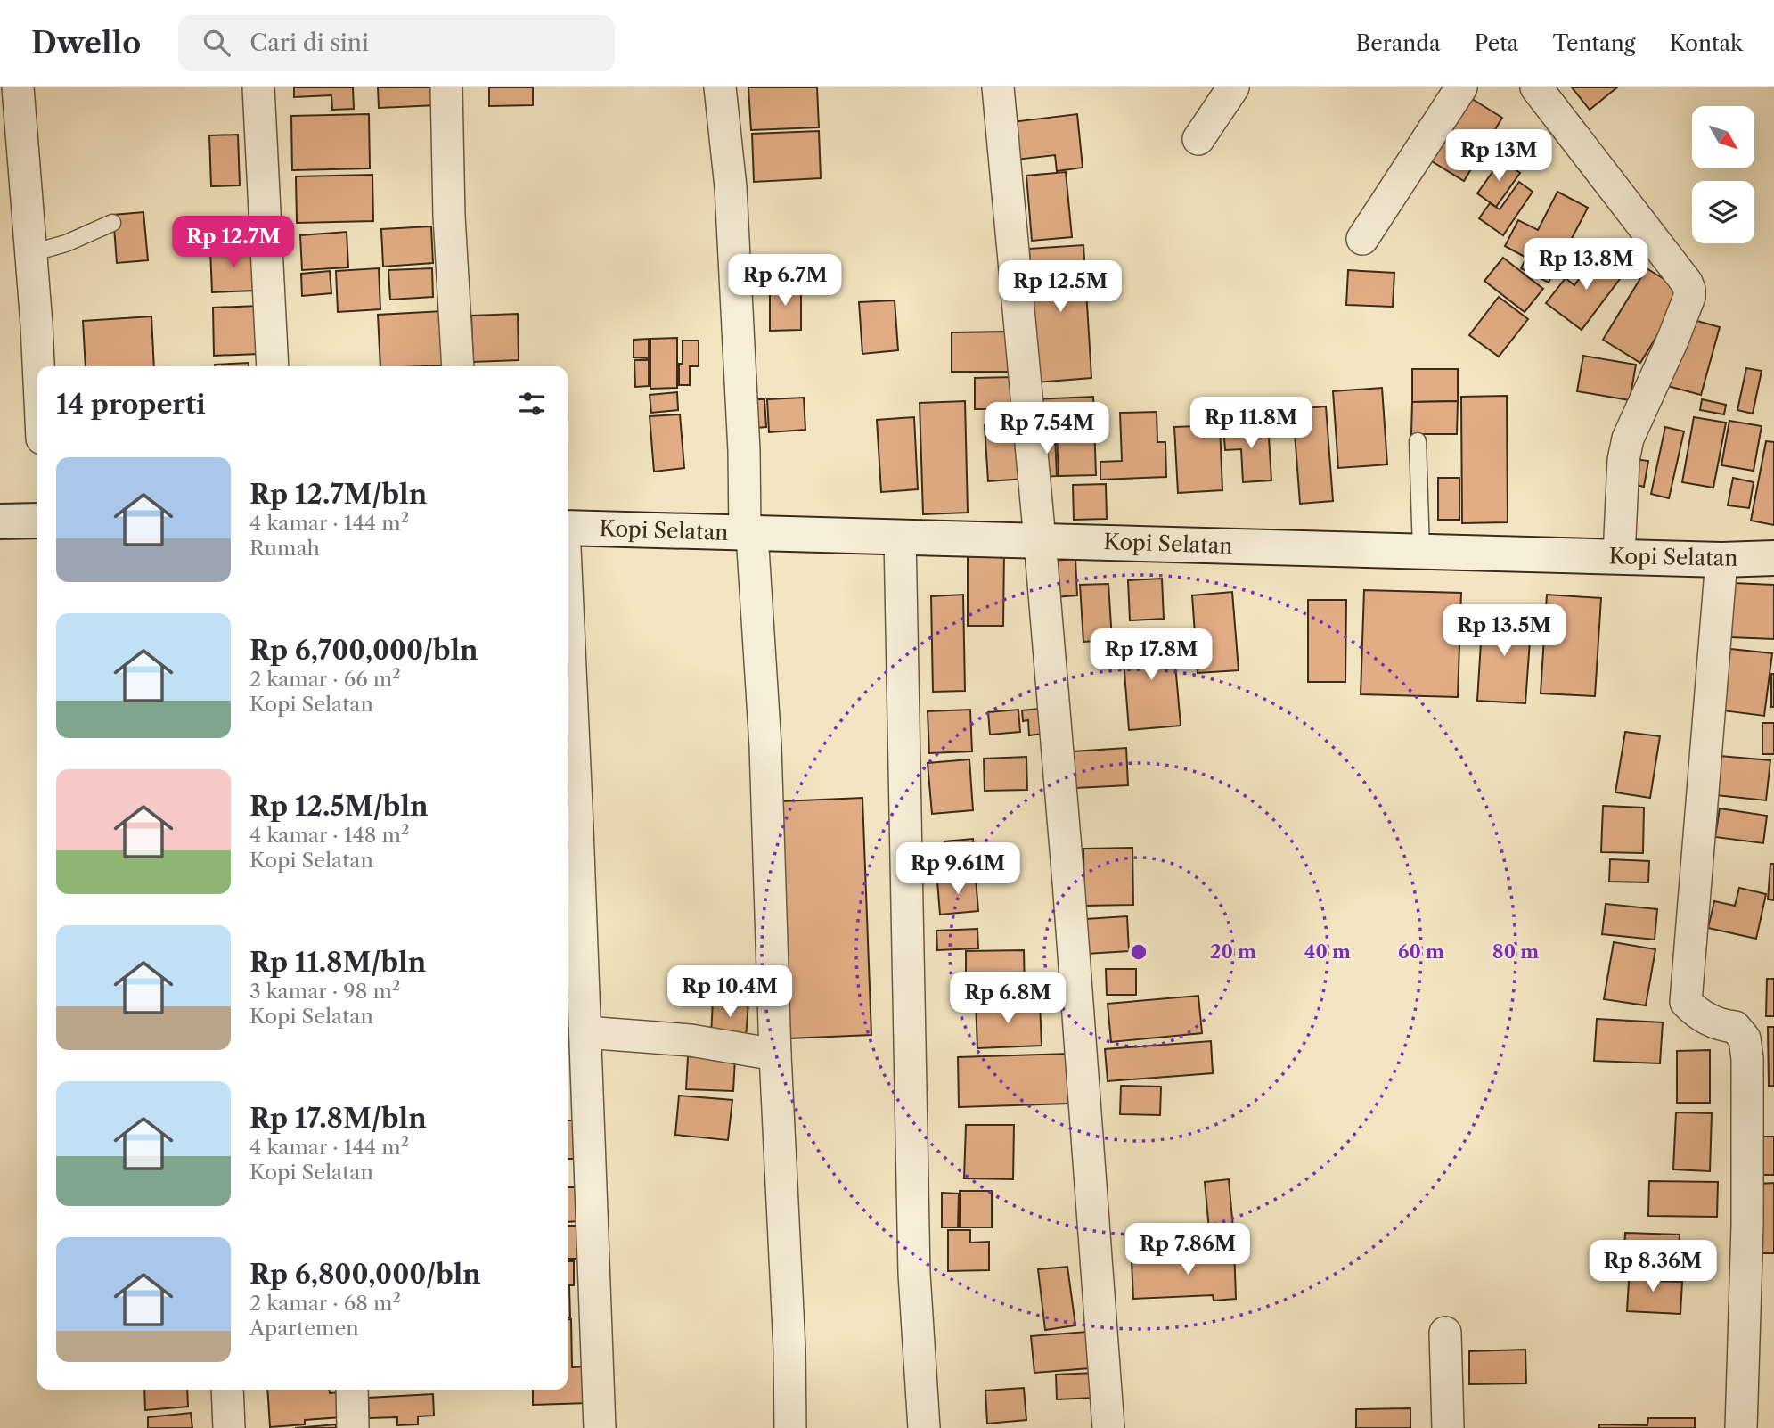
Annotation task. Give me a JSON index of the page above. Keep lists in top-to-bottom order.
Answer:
{
  "streets": {
    "street": ["Kopi Selatan"]
  },
  "north": "bottom right",
  "page": {
    "header": "Dwello",
    "search": "Cari di sini",
    "nav": [
      "Beranda",
      "Peta",
      "Tentang",
      "Kontak"
    ],
    "price": [
      "Rp 13M",
      "Rp 12.7M",
      "Rp 13.8M",
      "Rp 6.7M",
      "Rp 12.5M",
      "Rp 11.8M",
      "Rp 7.54M",
      "Rp 13.5M",
      "Rp 17.8M",
      "Rp 9.61M",
      "Rp 10.4M",
      "Rp 6.8M",
      "Rp 7.86M",
      "Rp 8.36M"
    ],
    "heading": "14 properti",
    "list": [
      {
        "name": "Rp 12.7M/bln",
        "note": "4 kamar · 144 m² · Rumah"
      },
      {
        "name": "Rp 6,700,000/bln",
        "note": "2 kamar · 66 m² · Kopi Selatan"
      },
      {
        "name": "Rp 12.5M/bln",
        "note": "4 kamar · 148 m² · Kopi Selatan"
      },
      {
        "name": "Rp 11.8M/bln",
        "note": "3 kamar · 98 m² · Kopi Selatan"
      },
      {
        "name": "Rp 17.8M/bln",
        "note": "4 kamar · 144 m² · Kopi Selatan"
      },
      {
        "name": "Rp 6,800,000/bln",
        "note": "2 kamar · 68 m² · Apartemen"
      }
    ]
  },
  "rings": [
    "20 m",
    "40 m",
    "60 m",
    "80 m"
  ]
}
